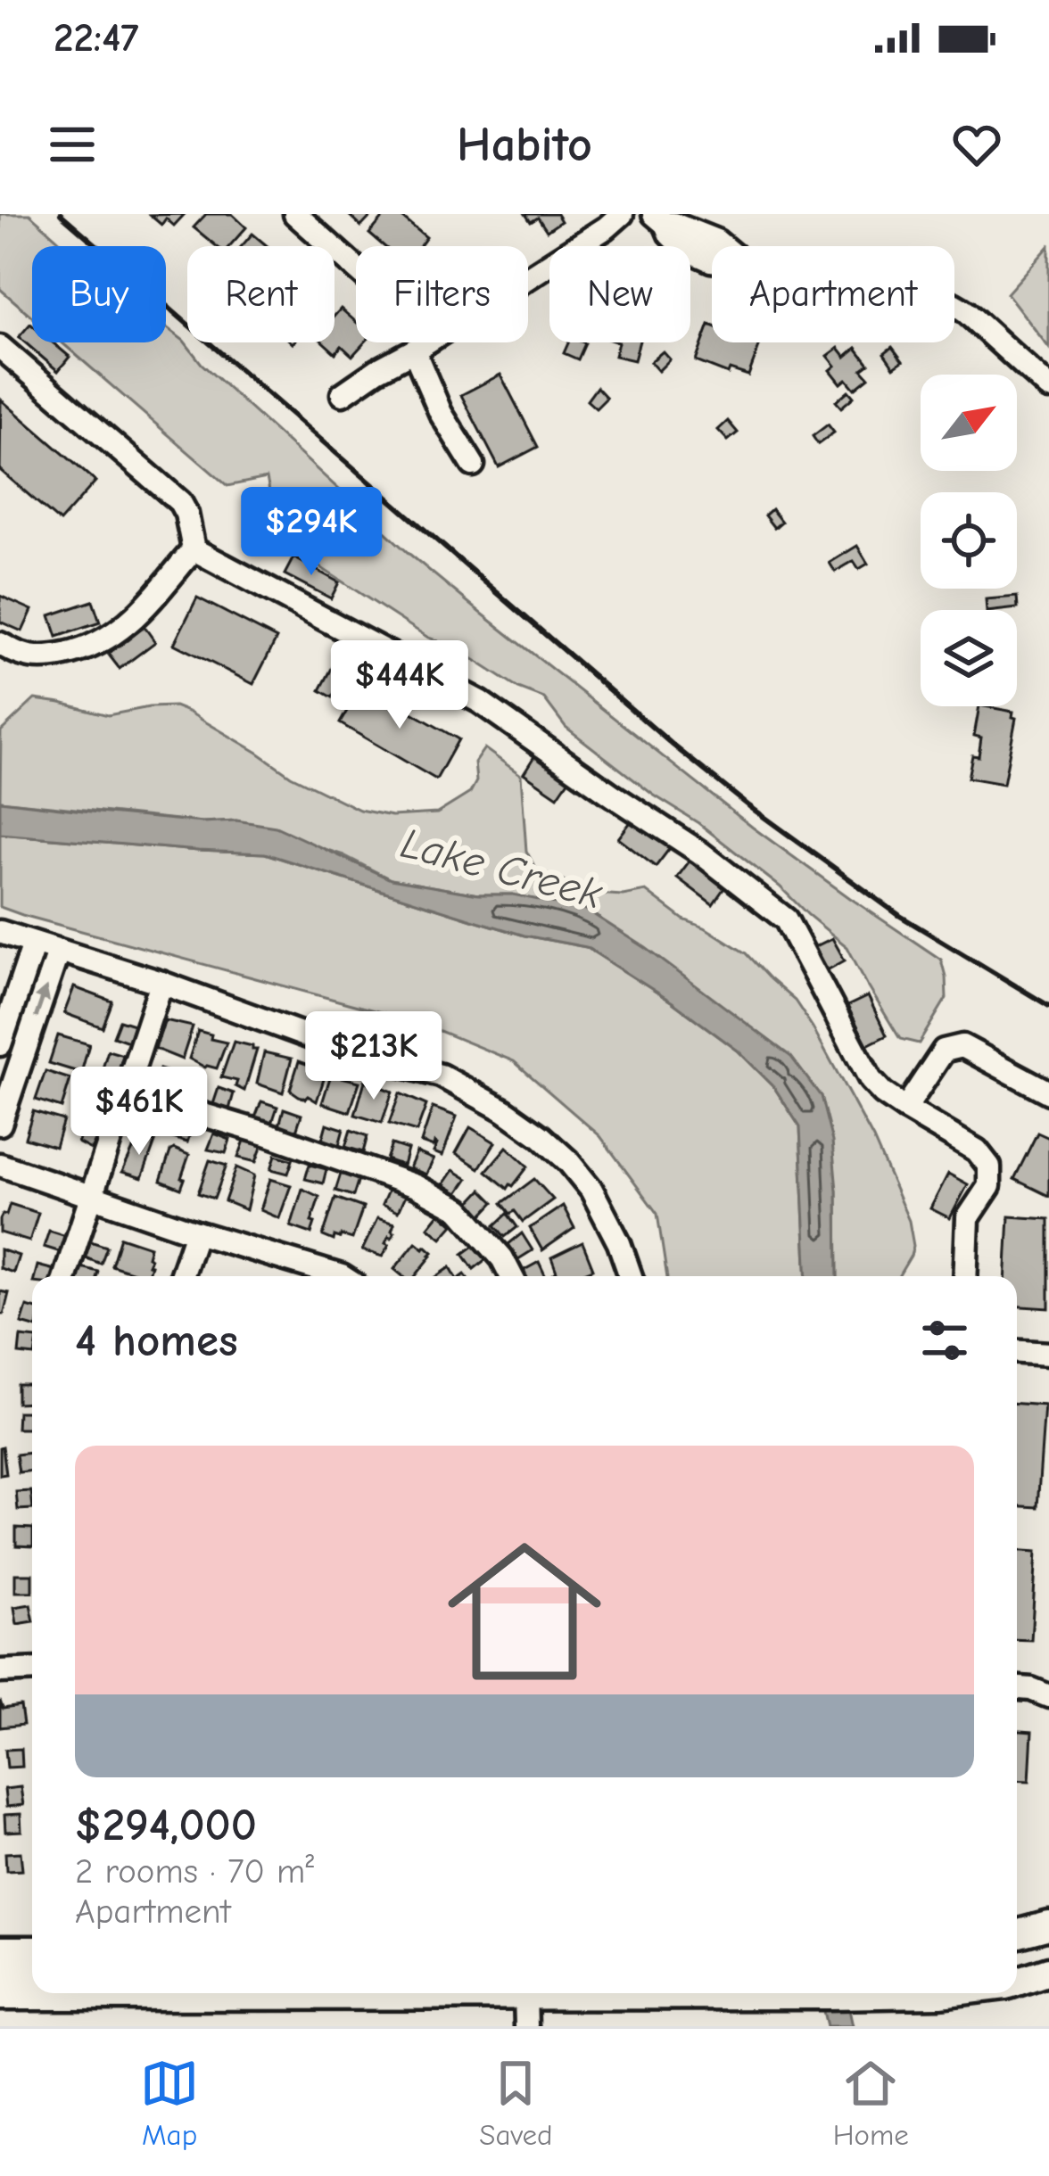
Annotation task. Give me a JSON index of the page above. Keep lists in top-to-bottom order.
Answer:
{
  "water": ["Lake Creek"],
  "north": "top right",
  "page": {
    "status": "22:47",
    "header": "Habito",
    "chip": [
      "Buy",
      "Rent",
      "Filters",
      "New",
      "Apartment"
    ],
    "price": [
      "$294K",
      "$444K",
      "$213K",
      "$461K"
    ],
    "heading": "4 homes",
    "list": [
      {
        "name": "$294,000",
        "note": "2 rooms · 70 m² · Apartment"
      }
    ],
    "tabs": ["Map", "Saved", "Home"]
  }
}
